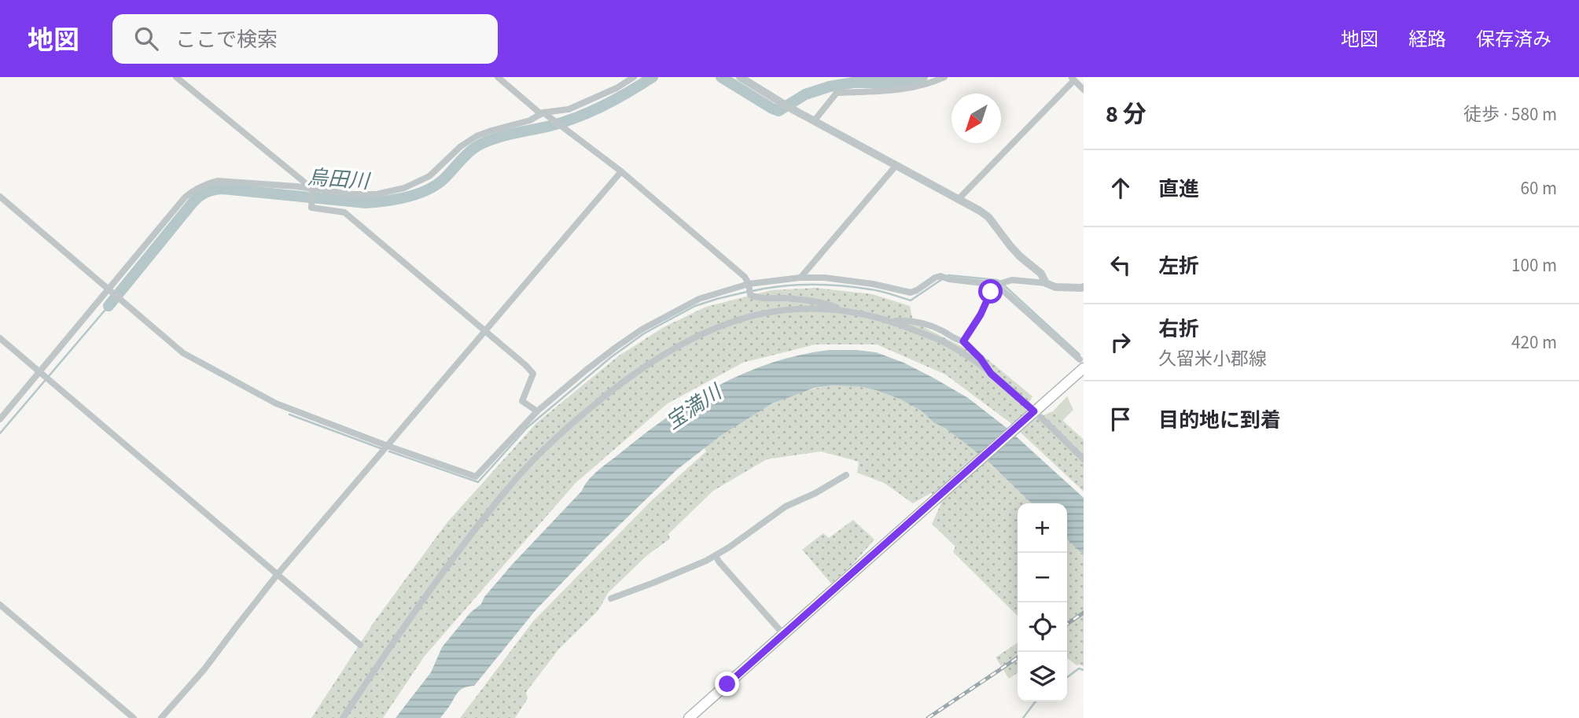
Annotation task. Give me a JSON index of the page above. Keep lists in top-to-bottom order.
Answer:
{
  "water": ["烏田川", "宝満川"],
  "north": "bottom left",
  "page": {
    "header": "地図",
    "search": "ここで検索",
    "nav": ["地図", "経路", "保存済み"],
    "heading": ["8 分", "徒歩 · 580 m"],
    "list": [
      ["直進", "60 m"],
      ["左折", "100 m"],
      ["右折", "久留米小郡線", "420 m"],
      "目的地に到着"
    ],
    "map_buttons": ["+", "−"]
  }
}
